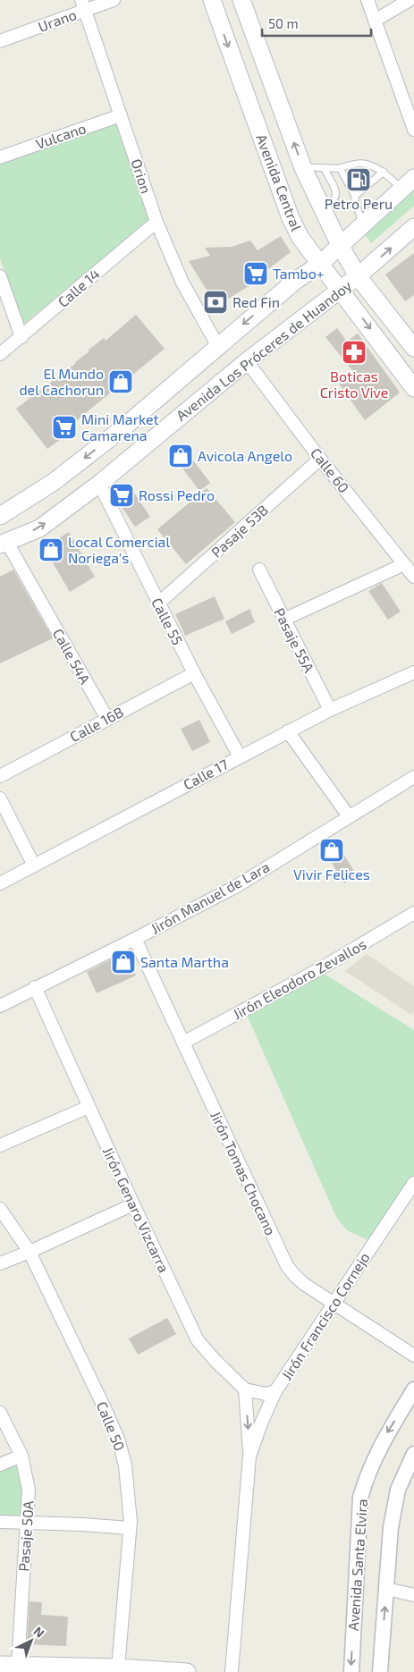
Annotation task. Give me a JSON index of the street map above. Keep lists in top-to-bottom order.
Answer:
{
  "streets": {
    "main road": ["Avenida Central", "Avenida Los Próceres de Huandoy"],
    "street": [
      "Urano",
      "Vulcano",
      "Orion",
      "Calle 14",
      "Calle 60",
      "Pasaje 53B",
      "Calle 55",
      "Pasaje 55A",
      "Calle 54A",
      "Calle 16B",
      "Calle 17",
      "Jirón Manuel de Lara",
      "Jirón Eleodoro Zevallos",
      "Jirón Tomas Chocano",
      "Jirón Genaro Vizcarra",
      "Jirón Francisco Cornejo",
      "Calle 50",
      "Pasaje 50A",
      "Avenida Santa Elvira"
    ]
  },
  "crossings": [
    ["Urano", "Orion"],
    ["Vulcano", "Orion"],
    ["Orion", "Calle 14"],
    ["Orion", "Avenida Los Próceres de Huandoy"],
    ["Avenida Central", "Avenida Los Próceres de Huandoy"],
    ["Avenida Los Próceres de Huandoy", "Calle 60"],
    ["Avenida Los Próceres de Huandoy", "Calle 55"],
    ["Avenida Los Próceres de Huandoy", "Calle 54A"],
    ["Calle 60", "Pasaje 53B"],
    ["Pasaje 53B", "Calle 55"],
    ["Calle 55", "Calle 16B"],
    ["Calle 55", "Calle 17"],
    ["Pasaje 55A", "Calle 17"],
    ["Calle 54A", "Calle 16B"],
    ["Jirón Manuel de Lara", "Jirón Tomas Chocano"],
    ["Jirón Manuel de Lara", "Jirón Genaro Vizcarra"],
    ["Jirón Eleodoro Zevallos", "Jirón Tomas Chocano"],
    ["Jirón Tomas Chocano", "Jirón Francisco Cornejo"],
    ["Jirón Genaro Vizcarra", "Jirón Francisco Cornejo"]
  ],
  "places": {
    "fuel station": ["Petro Peru"],
    "supermarket": ["Tambo+", "Mini Market Camarena", "Rossi Pedro"],
    "bank": ["Red Fin"],
    "pharmacy": ["Boticas Cristo Vive"],
    "shop": [
      "El Mundo del Cachorun",
      "Avicola Angelo",
      "Local Comercial Noriega's",
      "Vivir Felices",
      "Santa Martha"
    ]
  },
  "scale_bar": "50 m",
  "north": "top right"
}
